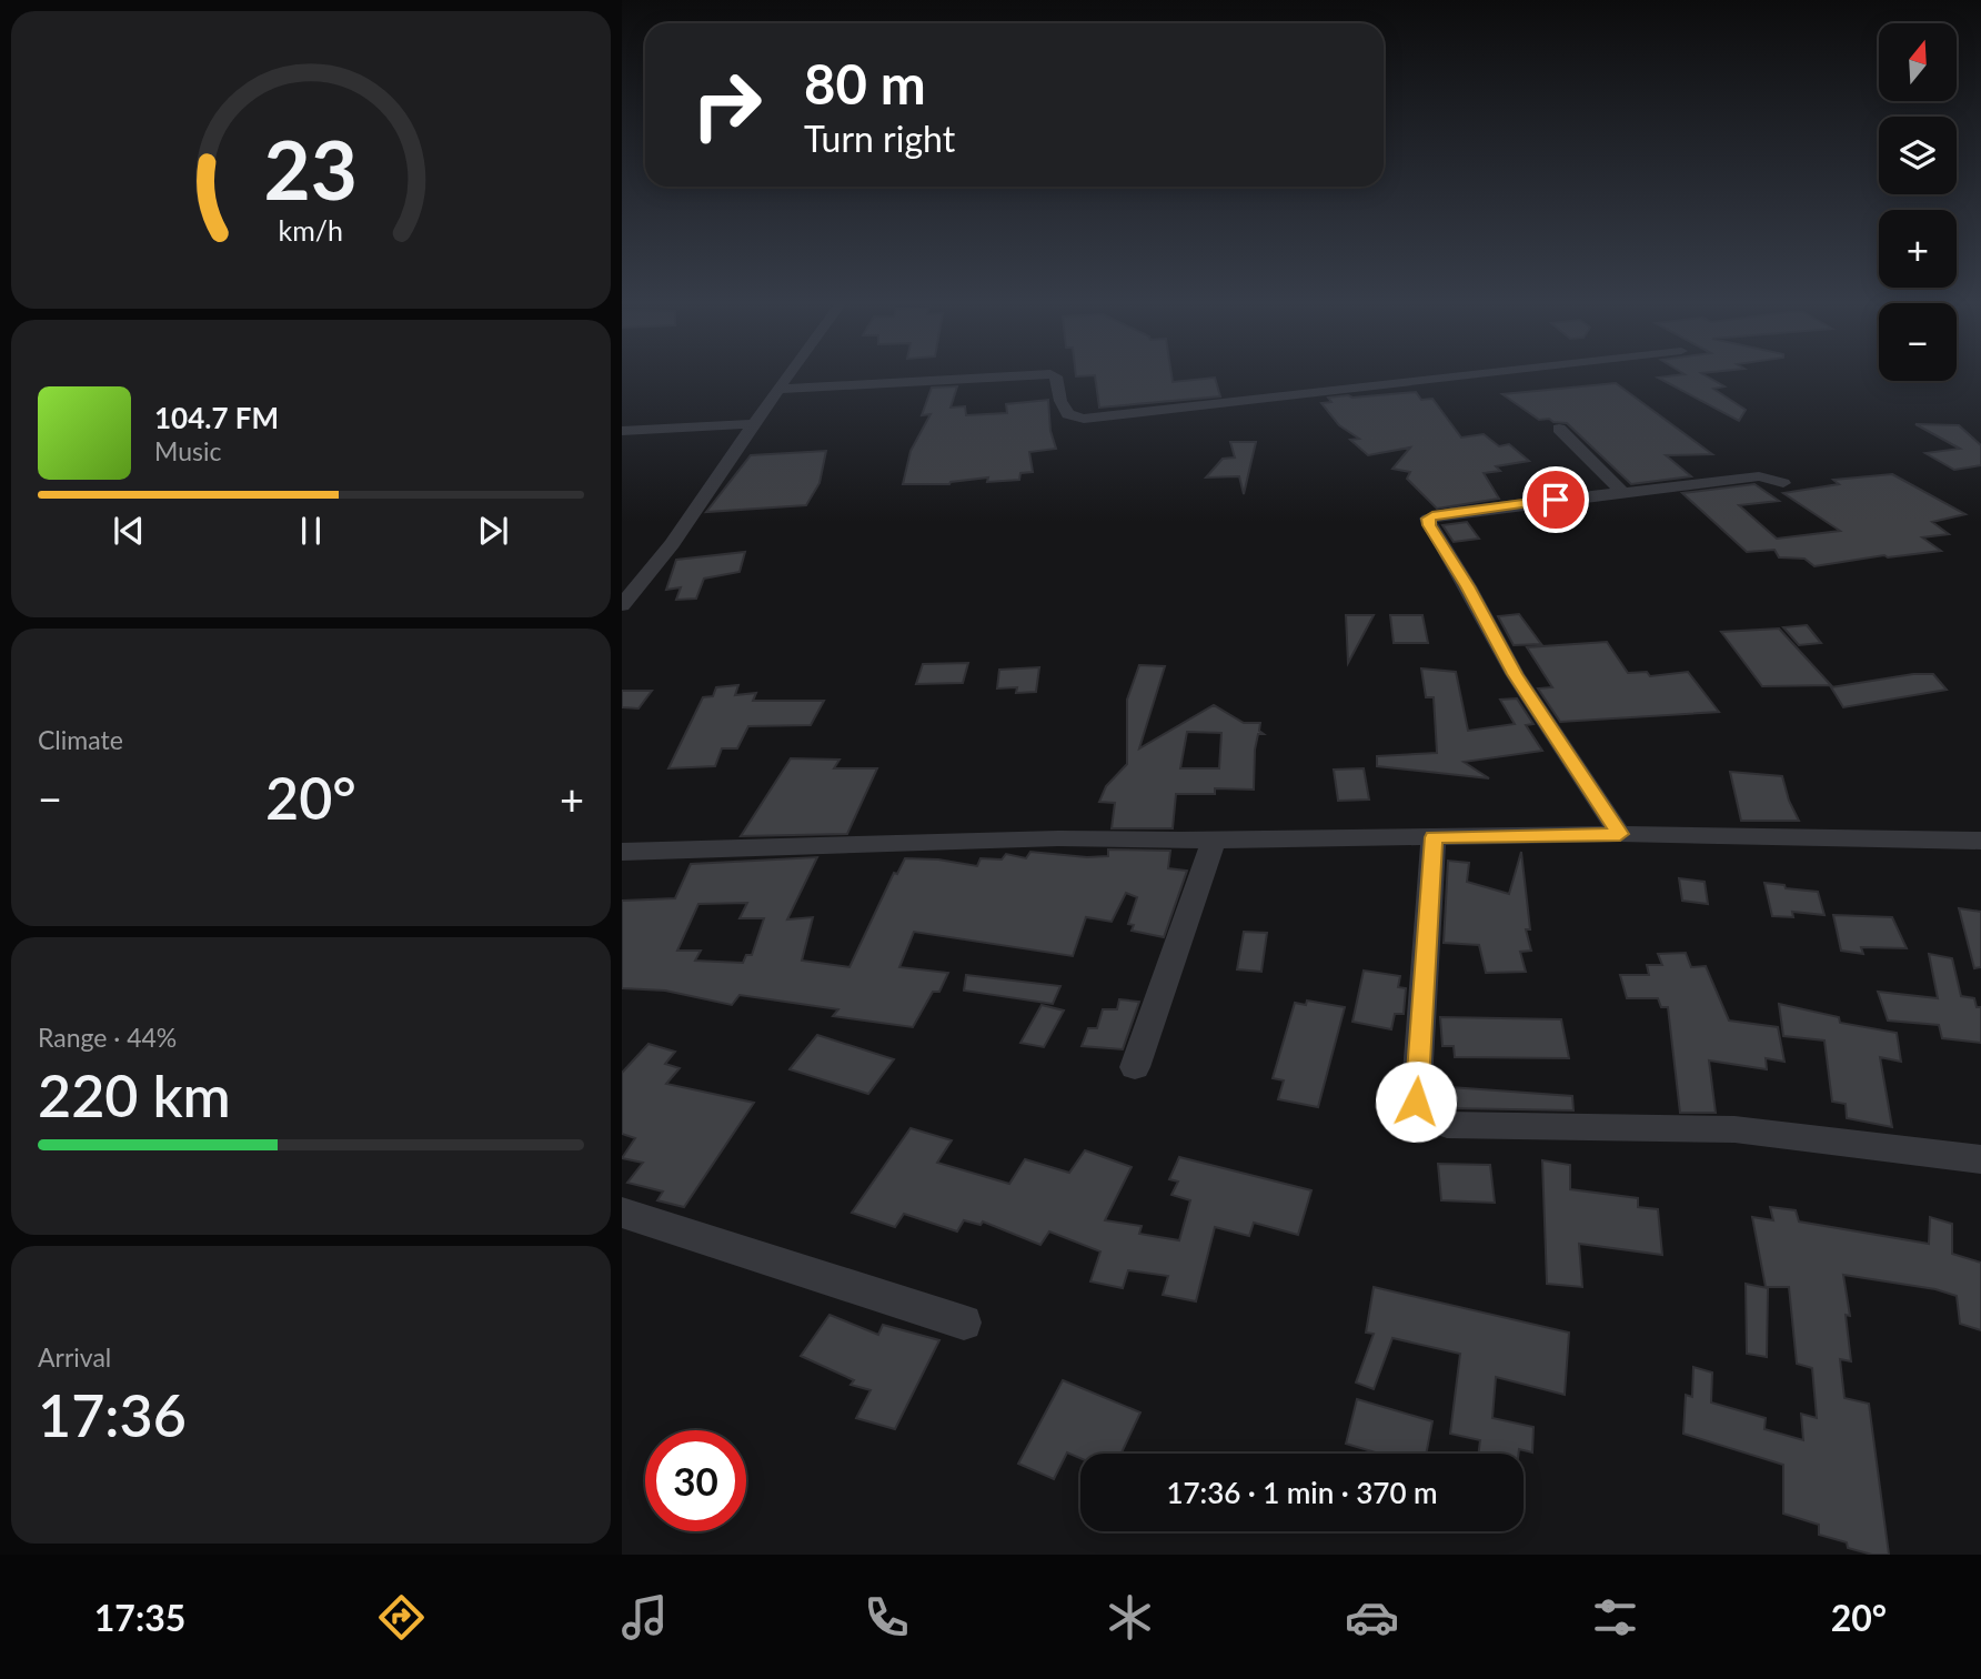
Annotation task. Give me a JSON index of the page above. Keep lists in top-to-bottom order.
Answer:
{
  "north": "top",
  "page": {
    "map_buttons": ["+", "−"],
    "turn": ["80 m", "Turn right"],
    "song": ["104.7 FM", "Music"],
    "tile": [
      "Climate",
      ["Range · 44%", "220 km"],
      ["Arrival", "17:36"]
    ],
    "heat": ["−", "20°", "+"],
    "limit": "30",
    "trip": "17:36 · 1 min · 370 m",
    "tabs": ["17:35", "20°"],
    "gauge": ["23", "km/h"]
  }
}
